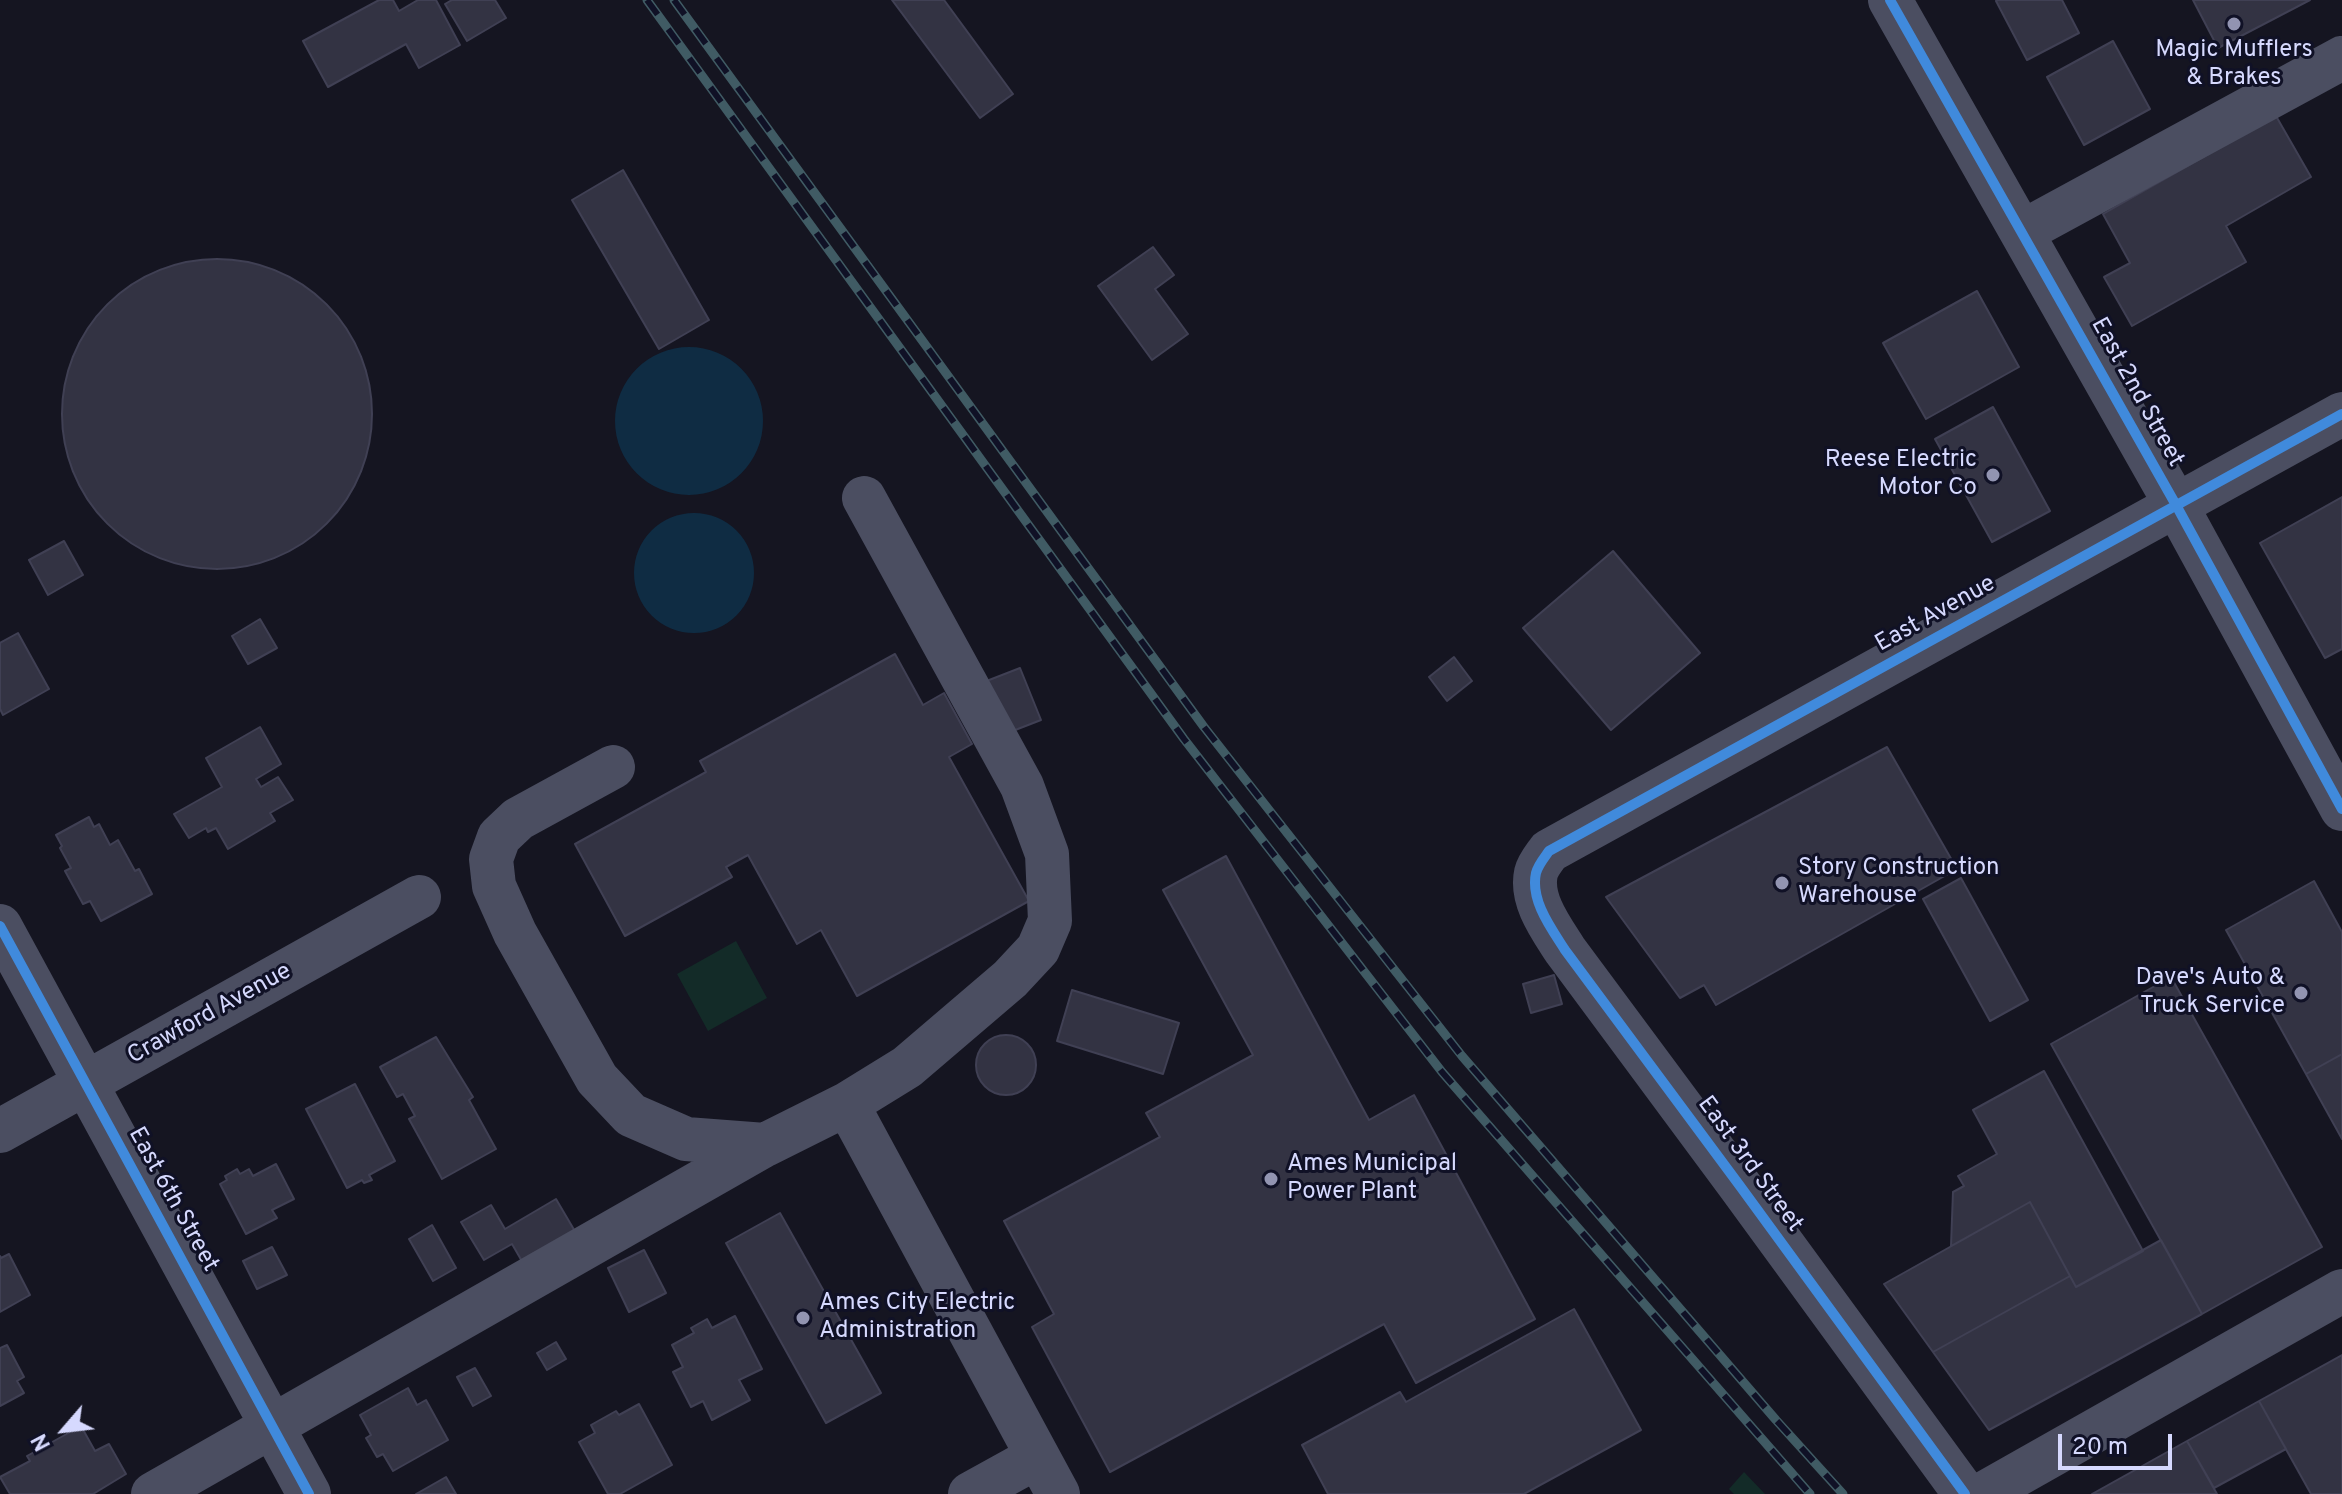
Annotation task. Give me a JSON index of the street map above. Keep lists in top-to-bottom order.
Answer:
{
  "streets": {
    "street": [
      "East 2nd Street",
      "East Avenue",
      "Crawford Avenue",
      "East 3rd Street",
      "East 6th Street"
    ]
  },
  "crossings": [
    ["East 2nd Street", "East Avenue"],
    ["East Avenue", "East 3rd Street"],
    ["Crawford Avenue", "East 6th Street"]
  ],
  "places": [
    "Magic Mufflers & Brakes",
    "Reese Electric Motor Co",
    "Story Construction Warehouse",
    "Dave's Auto & Truck Service",
    "Ames Municipal Power Plant",
    "Ames City Electric Administration"
  ],
  "scale_bar": "20 m",
  "north": "bottom left"
}
